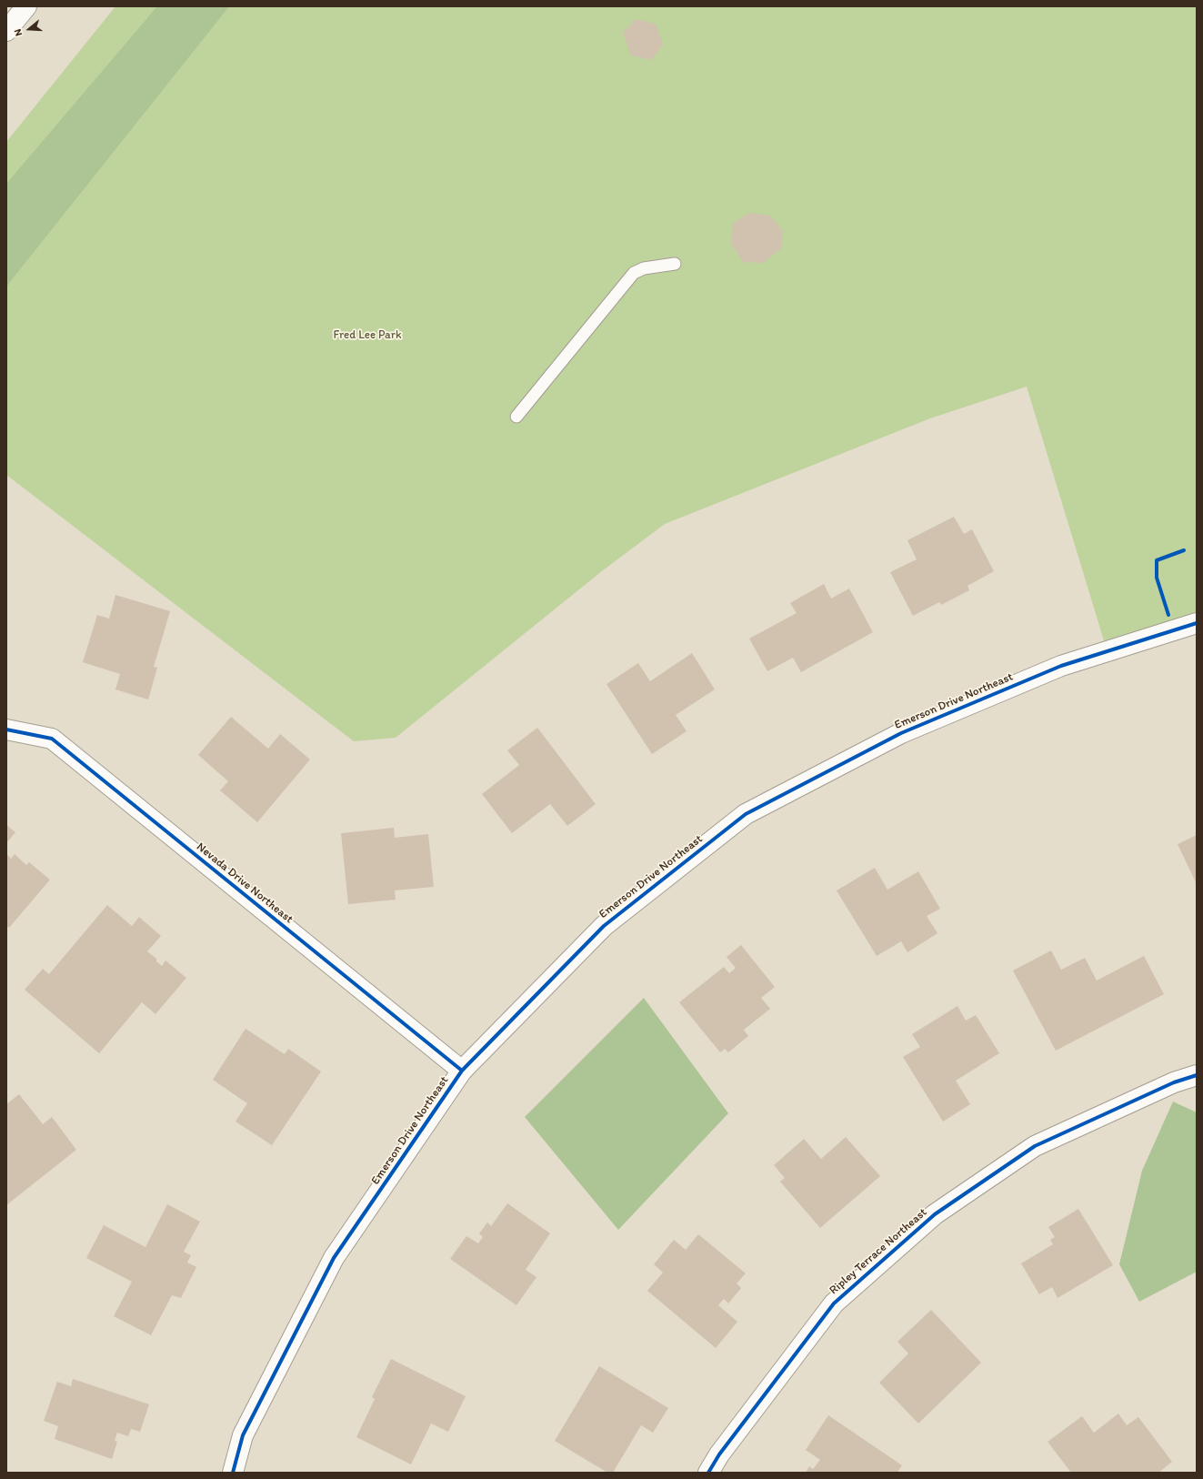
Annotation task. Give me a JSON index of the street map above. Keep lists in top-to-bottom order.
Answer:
{
  "streets": {
    "main road": ["Emerson Drive Northeast", "Nevada Drive Northeast", "Ripley Terrace Northeast"]
  },
  "crossings": [
    ["Emerson Drive Northeast", "Nevada Drive Northeast"]
  ],
  "parks": ["Fred Lee Park"],
  "north": "left"
}
